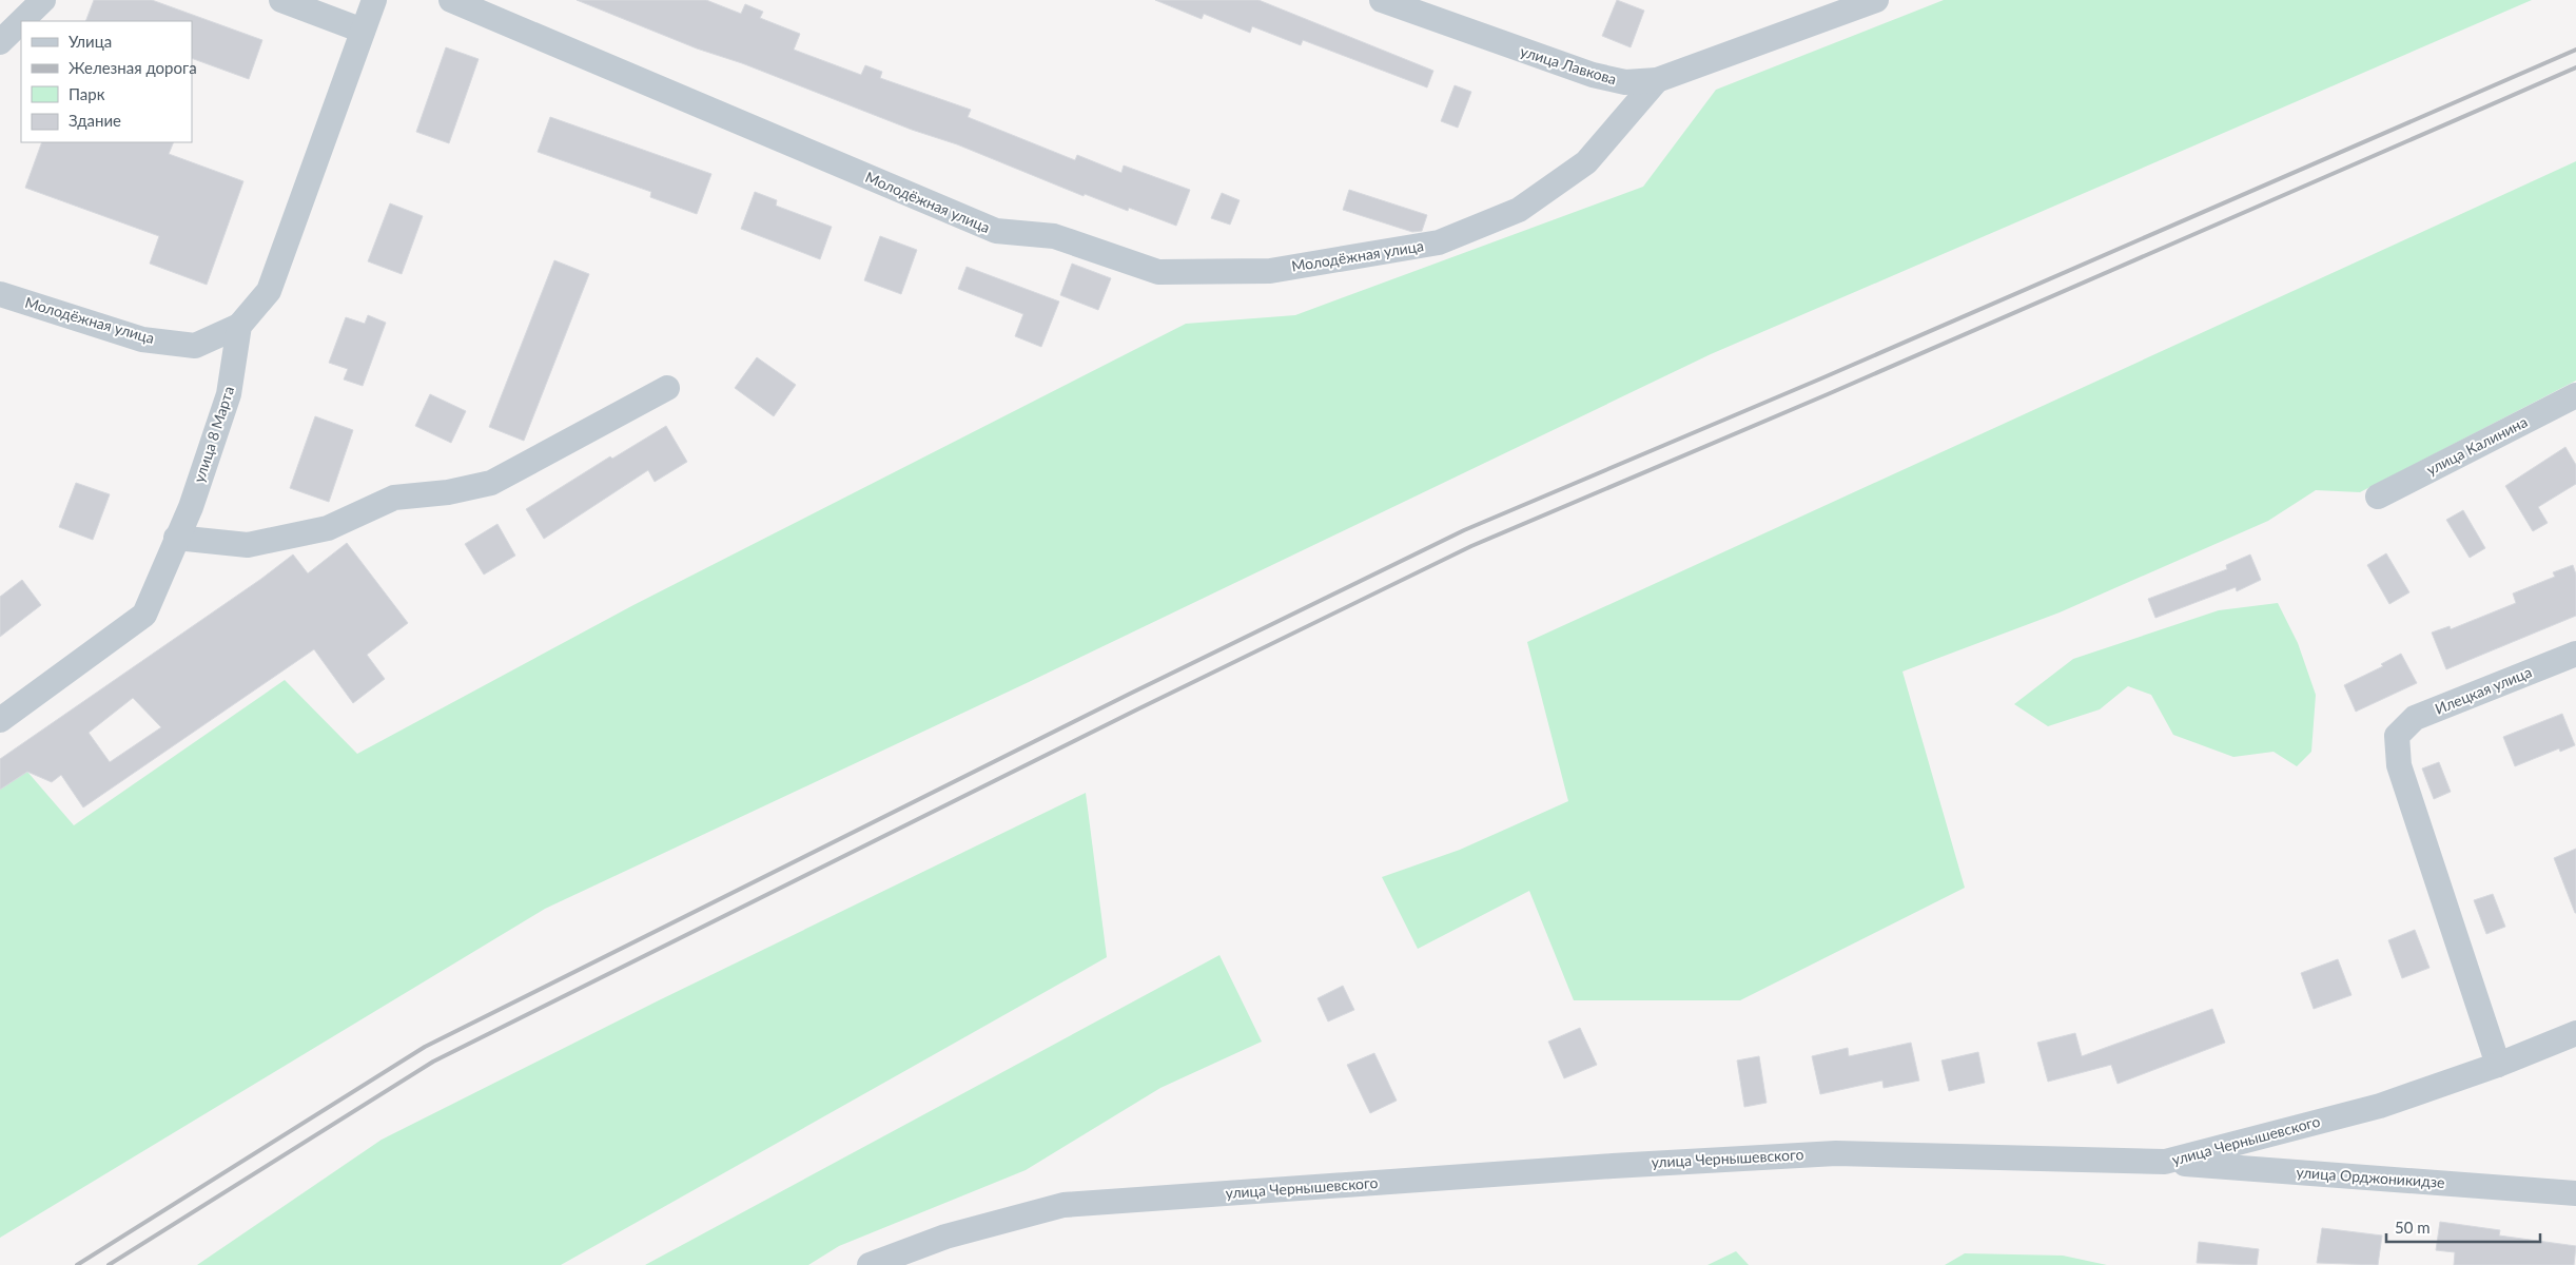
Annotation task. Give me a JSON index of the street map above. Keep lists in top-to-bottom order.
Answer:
{
  "streets": {
    "street": [
      "улица Лавкова",
      "Молодёжная улица",
      "улица 8 Марта",
      "улица Калинина",
      "Илецкая улица",
      "улица Чернышевского",
      "улица Орджоникидзе"
    ]
  },
  "crossings": [
    ["улица Лавкова", "Молодёжная улица"],
    ["Молодёжная улица", "улица 8 Марта"],
    ["Илецкая улица", "улица Чернышевского"],
    ["улица Чернышевского", "улица Орджоникидзе"]
  ],
  "legend": [
    "Улица",
    "Железная дорога",
    "Парк",
    "Здание"
  ],
  "scale_bar": "50 m"
}
